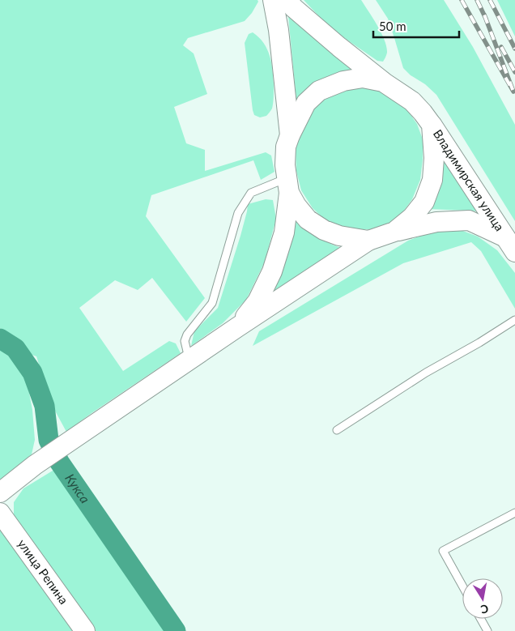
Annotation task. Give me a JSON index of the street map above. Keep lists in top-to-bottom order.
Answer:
{
  "streets": {
    "main road": ["Владимирская улица", "улица Репина"]
  },
  "water": ["Кукса"],
  "scale_bar": "50 m",
  "north": "bottom"
}
